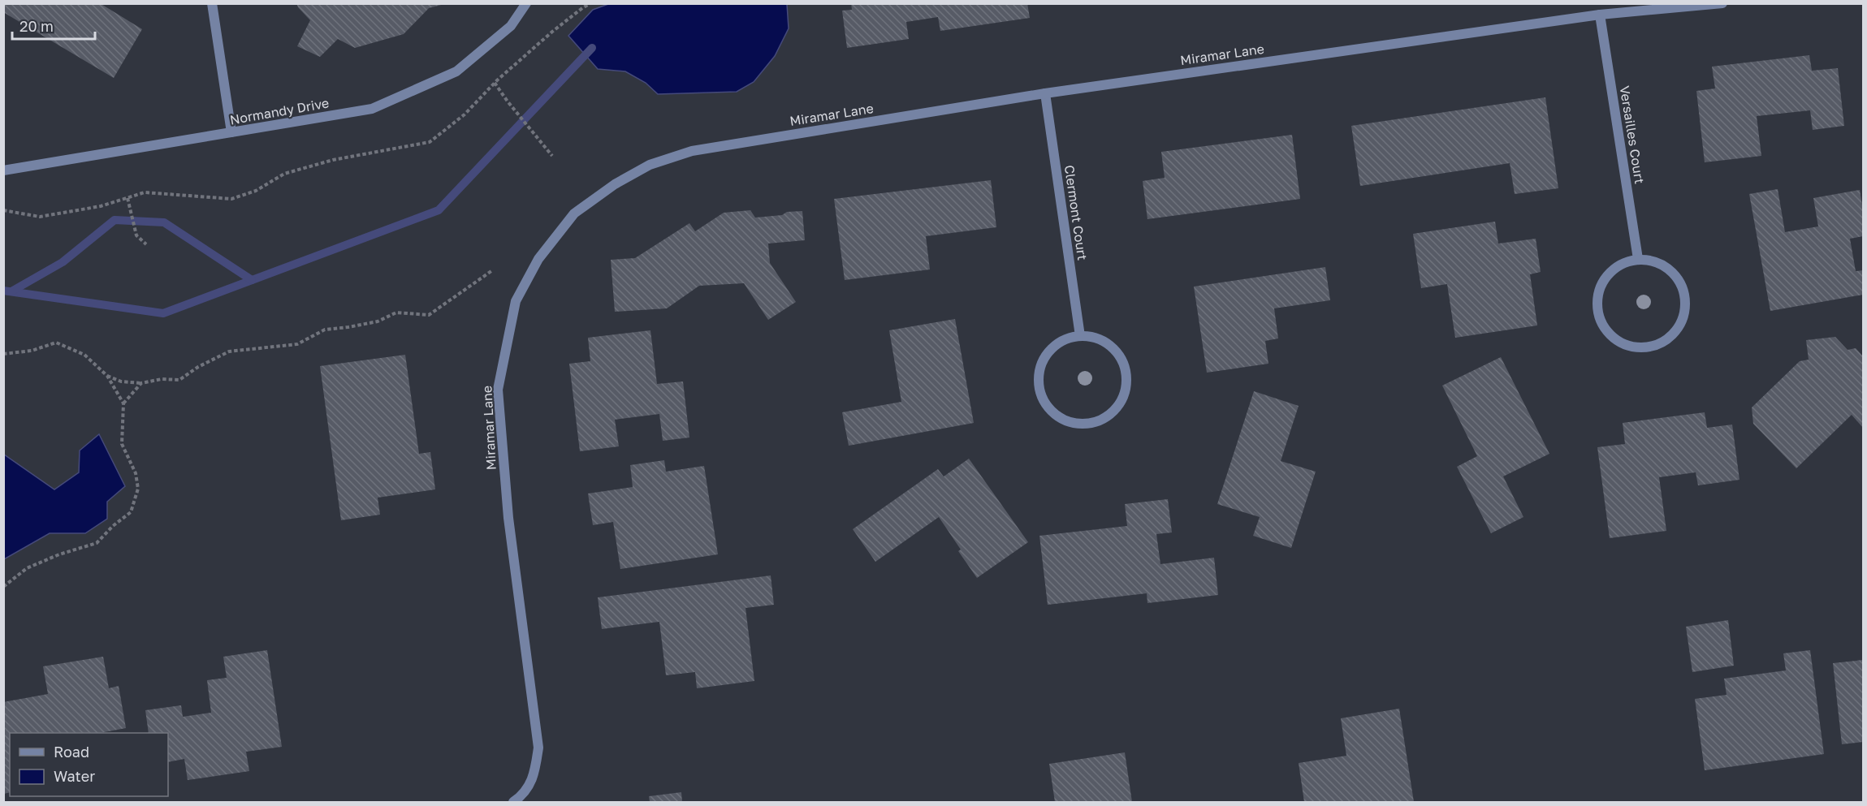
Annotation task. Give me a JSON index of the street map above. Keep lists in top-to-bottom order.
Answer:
{
  "streets": {
    "street": [
      "Miramar Lane",
      "Normandy Drive",
      "Versailles Court",
      "Clermont Court"
    ]
  },
  "crossings": [
    ["Miramar Lane", "Versailles Court"],
    ["Miramar Lane", "Clermont Court"]
  ],
  "legend": ["Road", "Water"],
  "scale_bar": "20 m"
}
